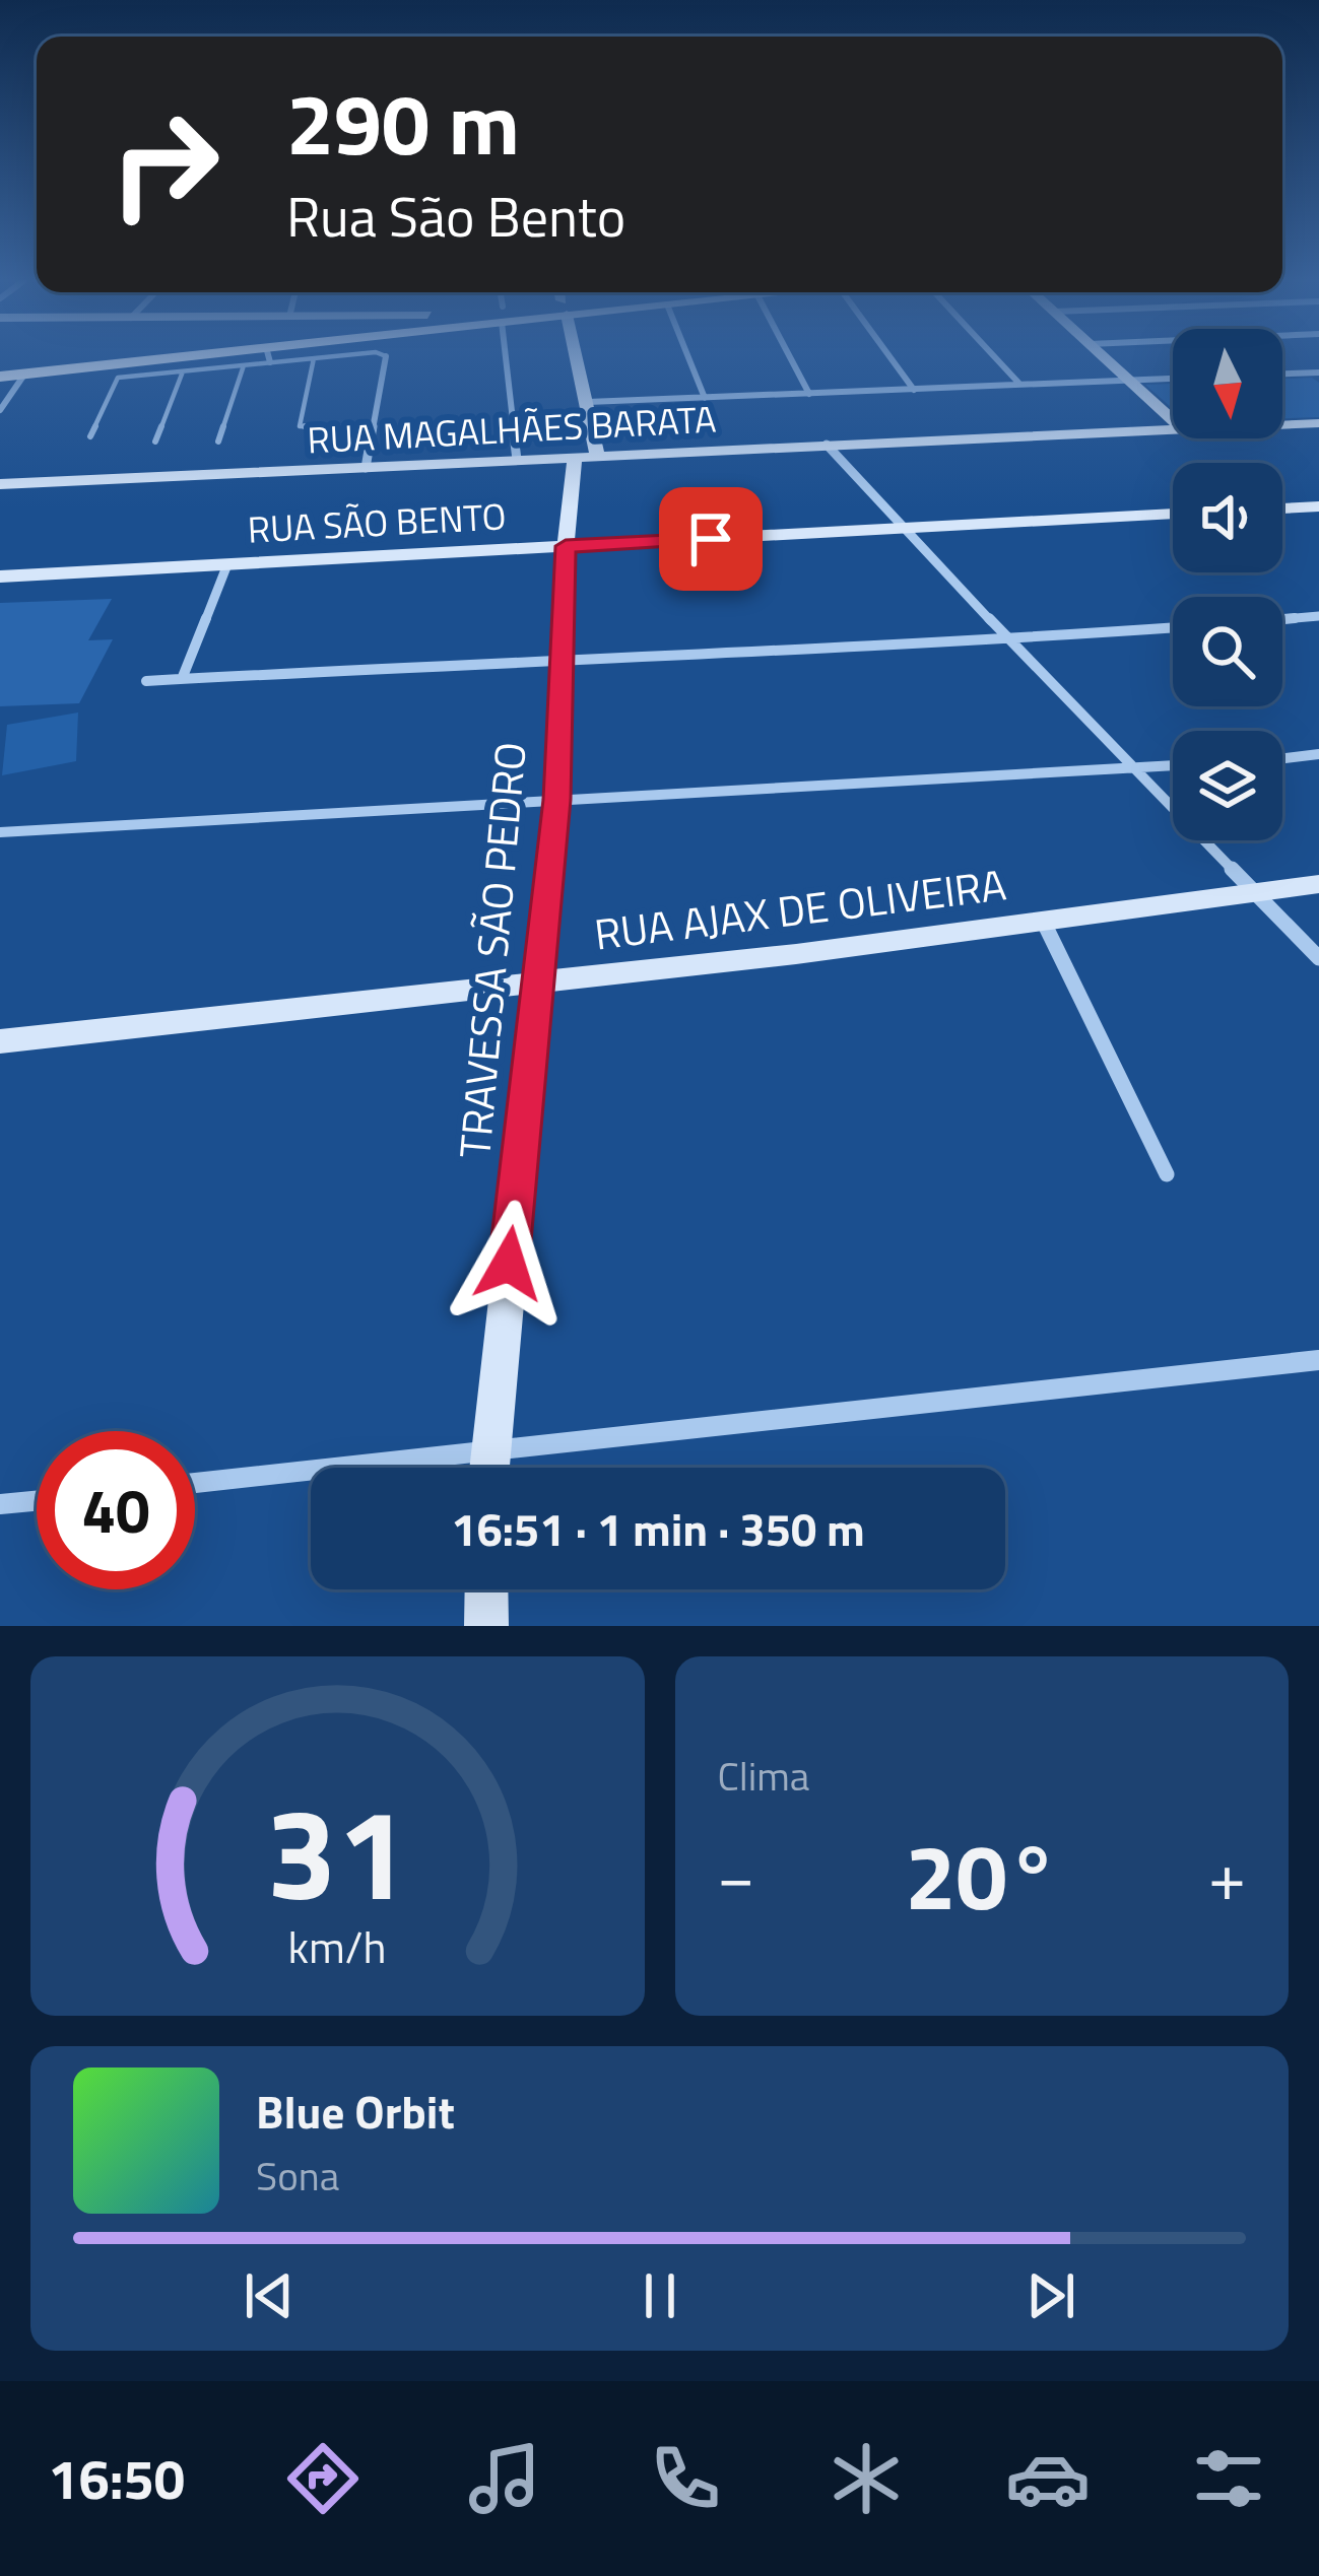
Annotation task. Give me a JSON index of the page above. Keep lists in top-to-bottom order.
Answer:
{
  "streets": {
    "street": [
      "RUA MAGALHÃES BARATA",
      "RUA SÃO BENTO",
      "RUA AJAX DE OLIVEIRA",
      "TRAVESSA SÃO PEDRO"
    ]
  },
  "crossings": [
    ["RUA MAGALHÃES BARATA", "TRAVESSA SÃO PEDRO"],
    ["RUA SÃO BENTO", "TRAVESSA SÃO PEDRO"],
    ["RUA AJAX DE OLIVEIRA", "TRAVESSA SÃO PEDRO"]
  ],
  "north": "bottom",
  "page": {
    "turn": ["290 m", "Rua São Bento"],
    "limit": "40",
    "trip": "16:51 · 1 min · 350 m",
    "tile": "Clima",
    "heat": ["−", "20°", "+"],
    "song": ["Blue Orbit", "Sona"],
    "tabs": "16:50",
    "gauge": ["31", "km/h"]
  }
}
